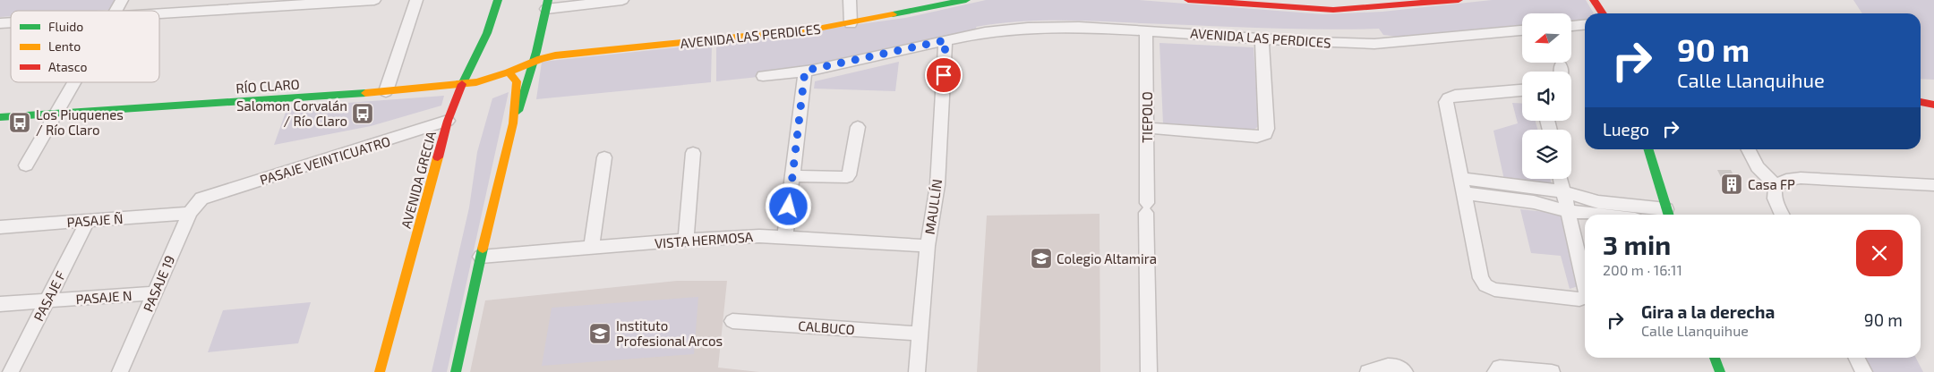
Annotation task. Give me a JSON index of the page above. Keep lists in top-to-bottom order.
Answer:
{
  "streets": {
    "main road": ["AVENIDA LAS PERDICES", "RÍO CLARO", "AVENIDA GRECIA"],
    "street": [
      "TIEPOLO",
      "PASAJE VEINTICUATRO",
      "MAULLÍN",
      "PASAJE Ñ",
      "VISTA HERMOSA",
      "PASAJE 19",
      "PASAJE F",
      "PASAJE N",
      "CALBUCO"
    ]
  },
  "crossings": [
    ["AVENIDA LAS PERDICES", "RÍO CLARO"],
    ["AVENIDA LAS PERDICES", "TIEPOLO"],
    ["AVENIDA LAS PERDICES", "MAULLÍN"],
    ["RÍO CLARO", "AVENIDA GRECIA"],
    ["PASAJE VEINTICUATRO", "AVENIDA GRECIA"],
    ["PASAJE VEINTICUATRO", "PASAJE 19"],
    ["MAULLÍN", "VISTA HERMOSA"],
    ["MAULLÍN", "CALBUCO"],
    ["PASAJE Ñ", "PASAJE 19"],
    ["PASAJE Ñ", "PASAJE F"],
    ["PASAJE 19", "PASAJE N"],
    ["PASAJE F", "PASAJE N"]
  ],
  "places": {
    "bus stop": ["Salomon Corvalán / Río Claro", "Los Piuquenes / Río Claro"],
    "building": ["Casa FP"],
    "school or university": ["Colegio Altamira", "Instituto Profesional Arcos"]
  },
  "legend": ["Fluido", "Lento", "Atasco"],
  "north": "left",
  "page": {
    "turn": ["90 m", "Calle Llanquihue"],
    "then": "Luego",
    "heading": ["3 min", "200 m · 16:11"],
    "list": [
      {
        "name": "Gira a la derecha",
        "note": "Calle Llanquihue",
        "value": "90 m"
      }
    ]
  }
}
